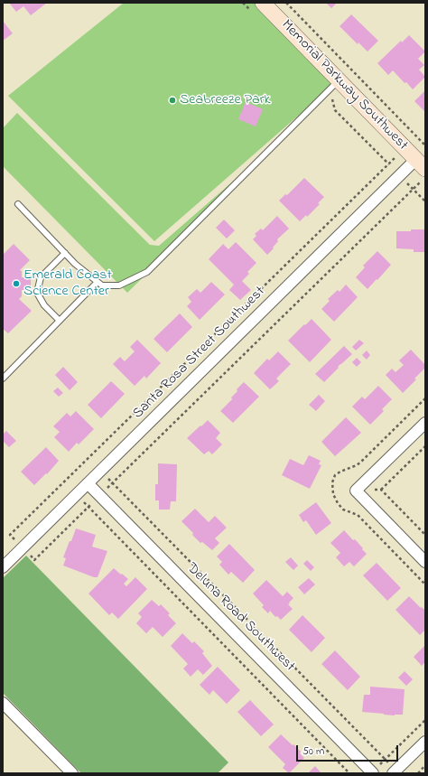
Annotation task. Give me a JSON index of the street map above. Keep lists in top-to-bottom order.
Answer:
{
  "streets": {
    "street": ["Memorial Parkway Southwest", "Santa Rosa Street Southwest", "Deluna Road Southwest"]
  },
  "crossings": [
    ["Memorial Parkway Southwest", "Santa Rosa Street Southwest"],
    ["Santa Rosa Street Southwest", "Deluna Road Southwest"]
  ],
  "places": ["Seabreeze Park", "Emerald Coast Science Center"],
  "scale_bar": "50 m"
}
